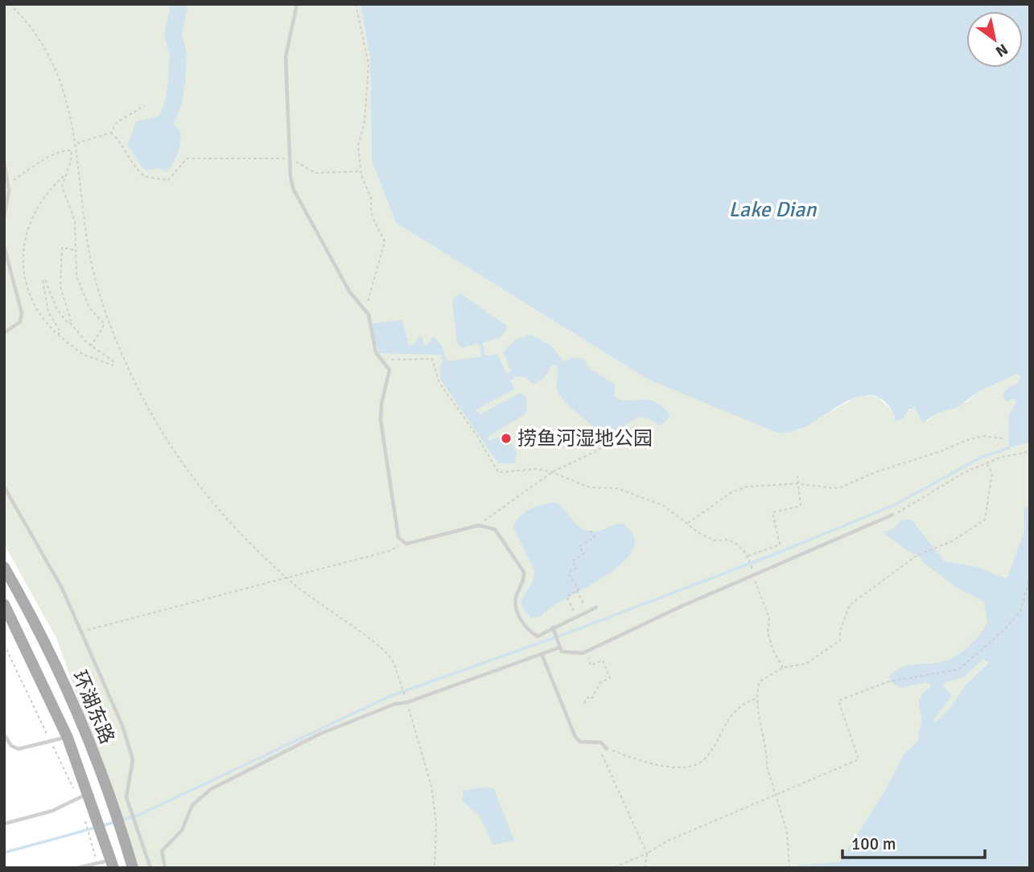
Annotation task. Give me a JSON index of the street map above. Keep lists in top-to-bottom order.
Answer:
{
  "streets": {
    "main road": ["环湖东路"]
  },
  "water": ["Lake Dian"],
  "places": ["捞鱼河湿地公园"],
  "scale_bar": "100 m",
  "north": "bottom right"
}
